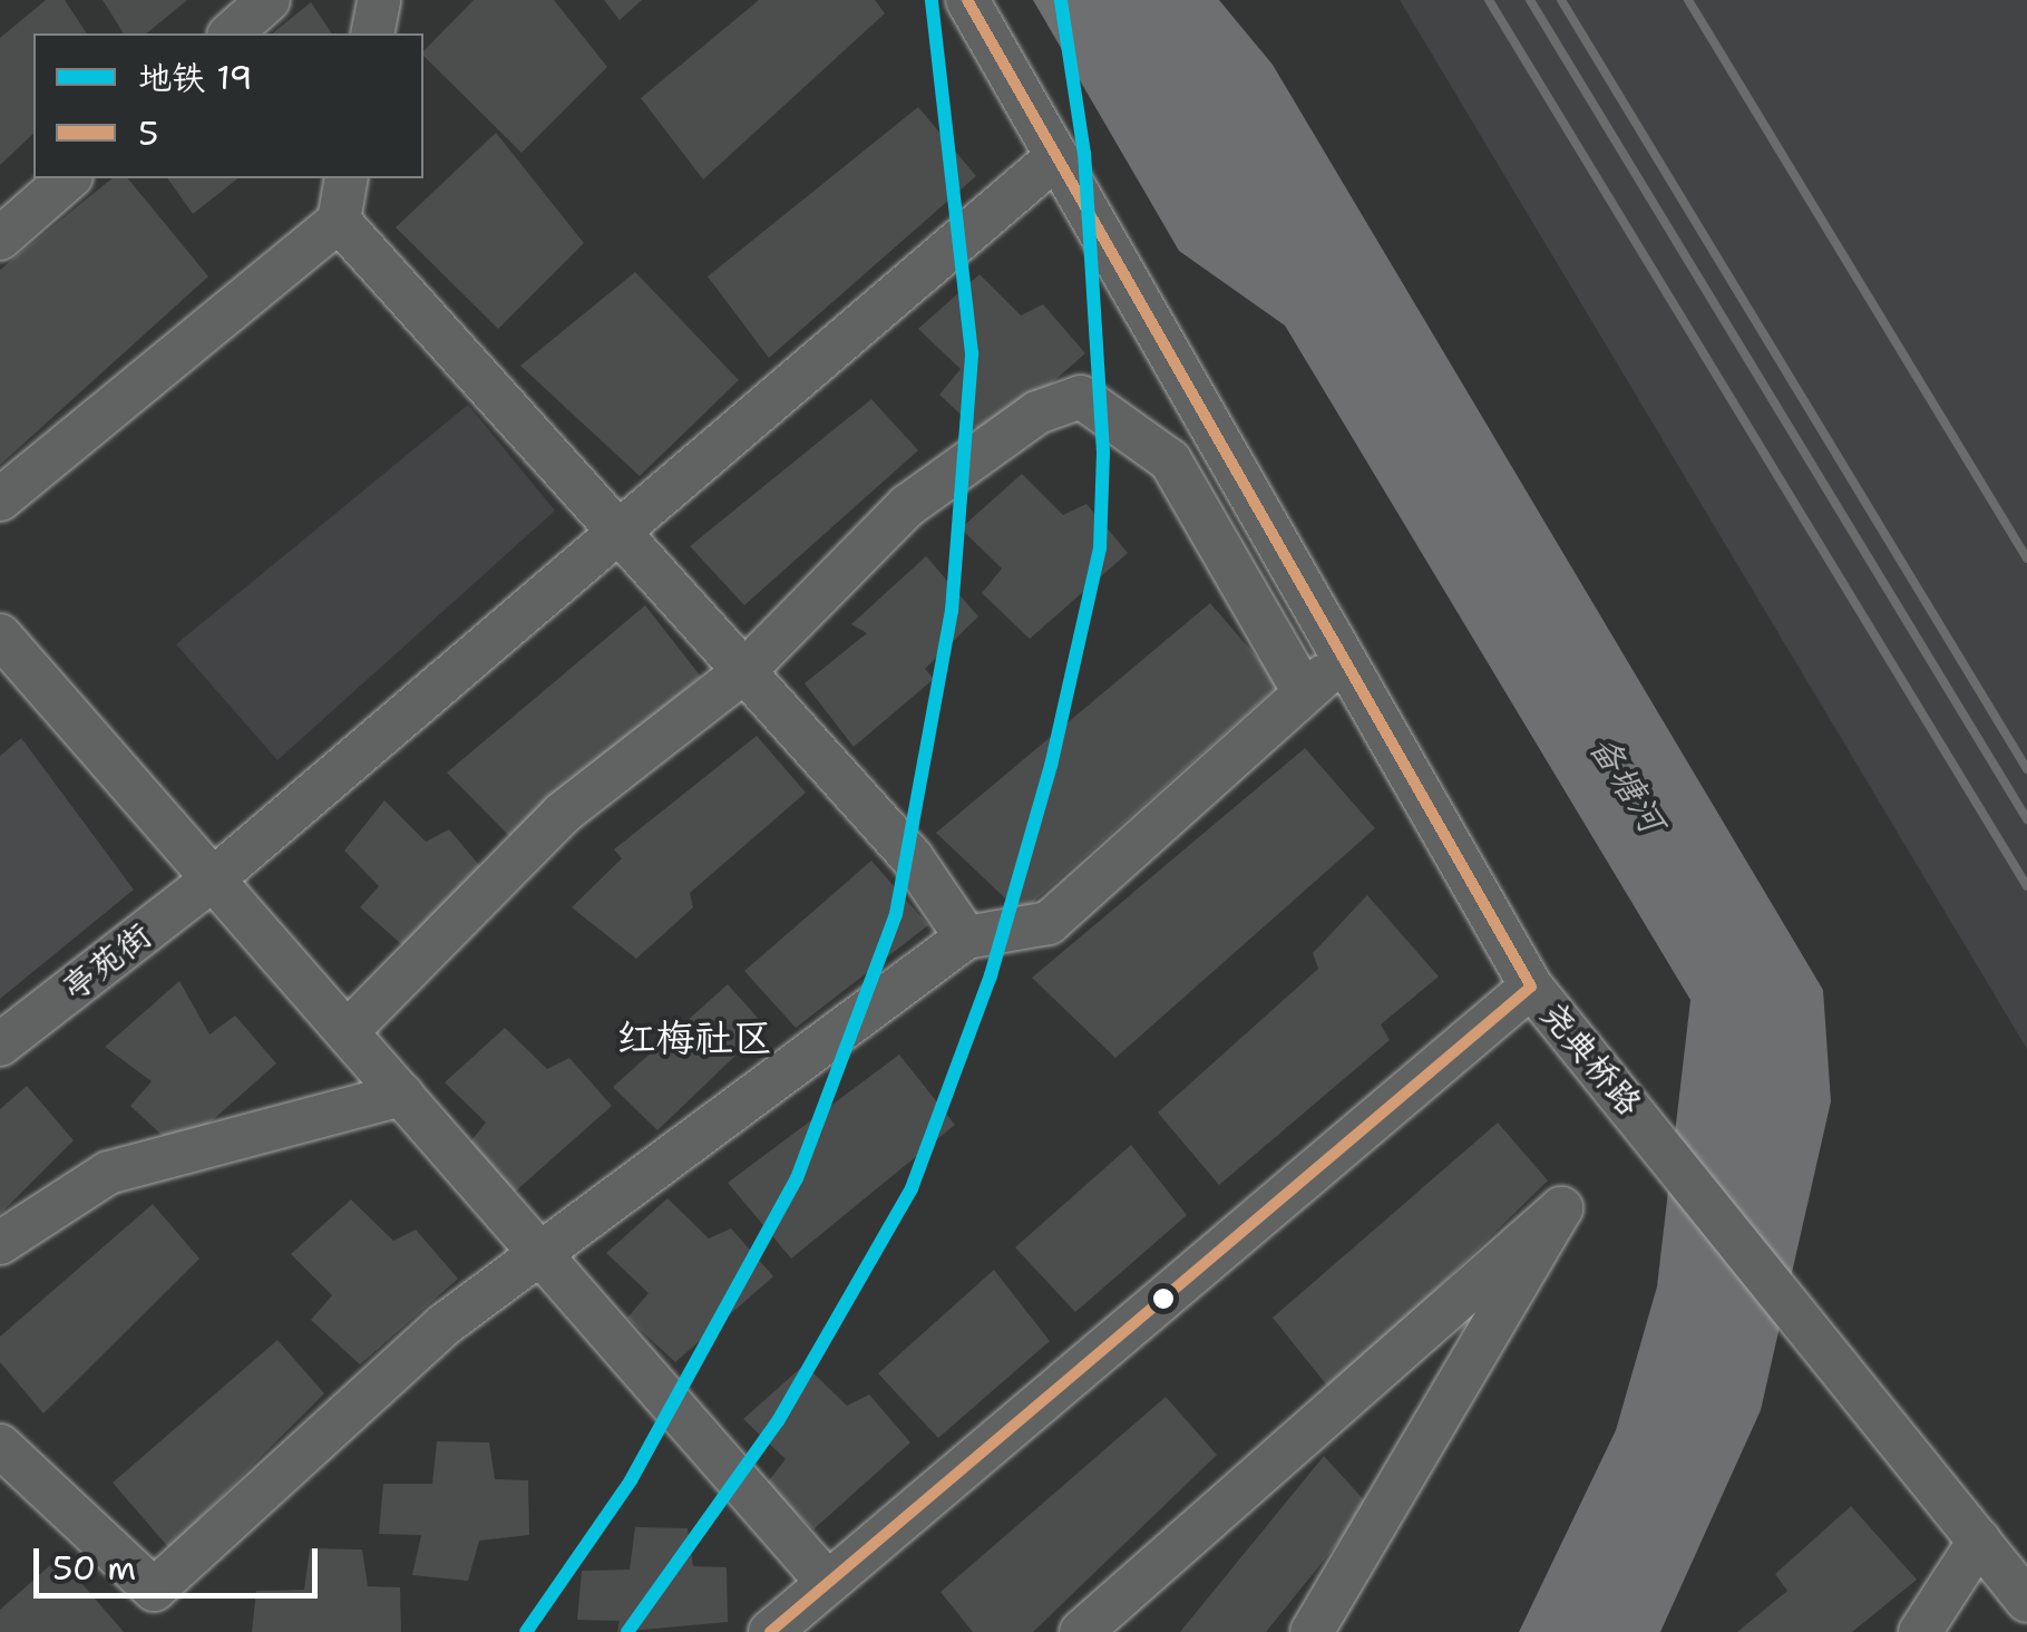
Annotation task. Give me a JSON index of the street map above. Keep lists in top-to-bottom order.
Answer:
{
  "streets": {
    "street": ["亭苑街", "尧典桥路"]
  },
  "crossings": [
    ["亭苑街", "尧典桥路"]
  ],
  "districts": ["红梅社区"],
  "water": ["备塘河"],
  "lines": ["metro line 19", "transit line 5"],
  "legend": ["地铁 19", "5"],
  "scale_bar": "50 m"
}
